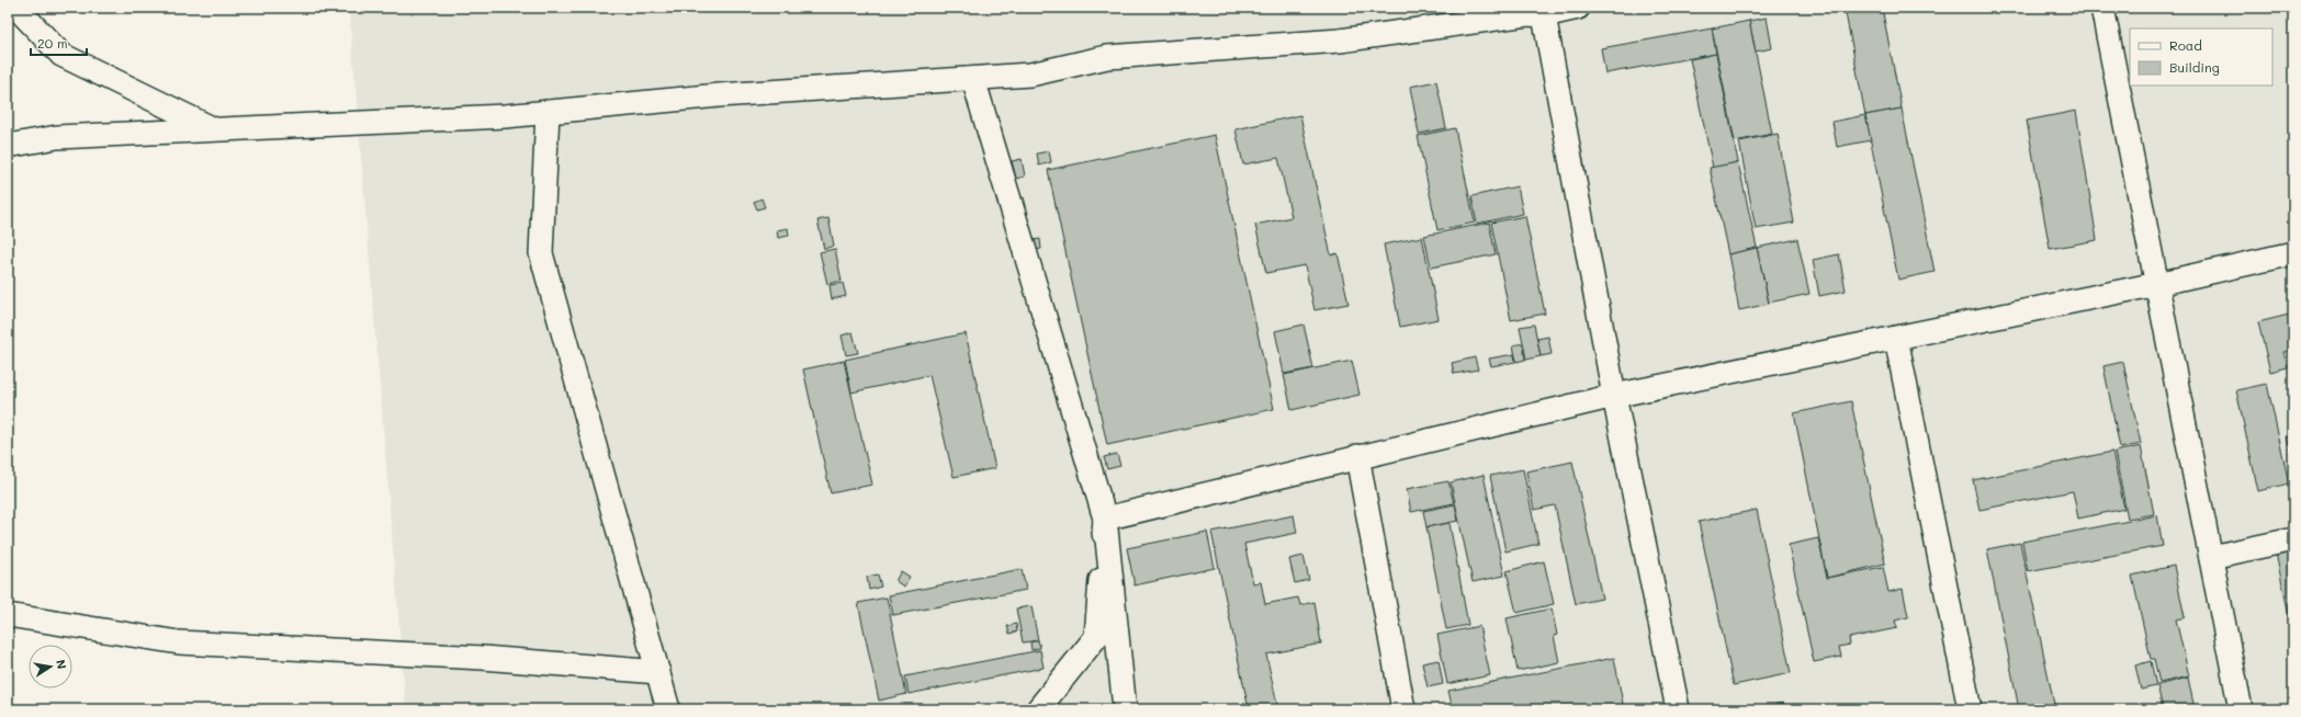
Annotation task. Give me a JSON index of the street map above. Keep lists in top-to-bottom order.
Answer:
{
  "legend": ["Road", "Building"],
  "scale_bar": "20 m",
  "north": "right"
}
